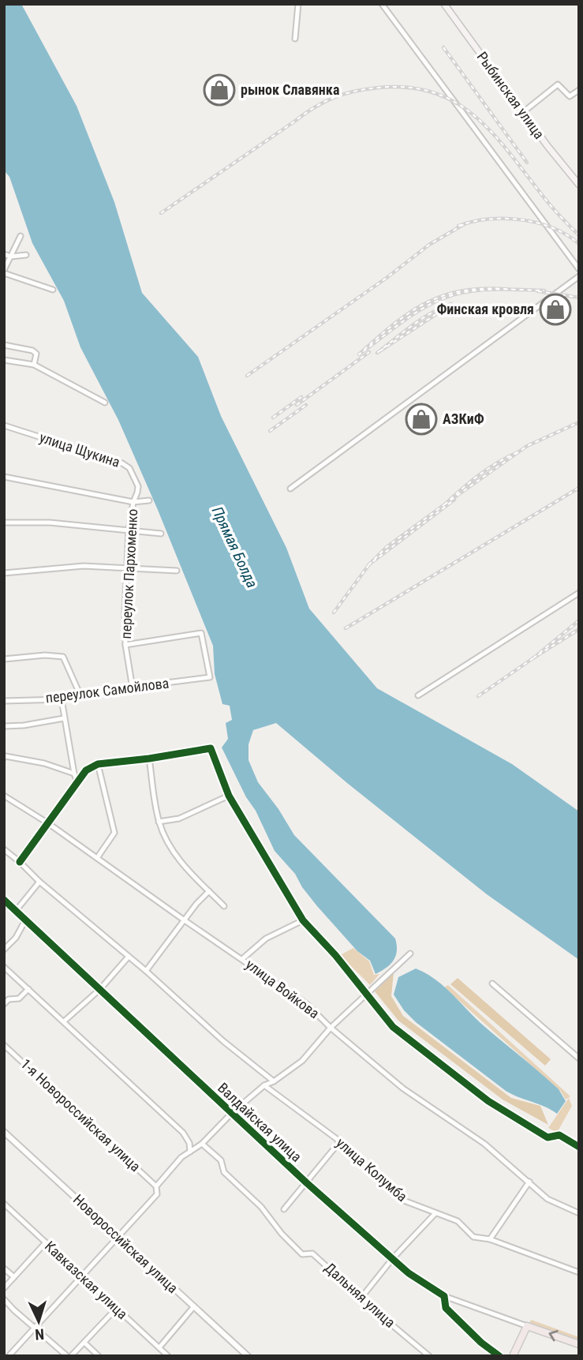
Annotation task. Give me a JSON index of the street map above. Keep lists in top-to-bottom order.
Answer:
{
  "streets": {
    "main road": ["Рыбинская улица"],
    "street": [
      "улица Щукина",
      "переулок Пархоменко",
      "переулок Самойлова",
      "улица Войкова",
      "1-я Новороссийская улица",
      "Валдайская улица",
      "улица Колумба",
      "Новороссийская улица",
      "Кавказская улица",
      "Дальняя улица"
    ]
  },
  "crossings": [
    ["улица Щукина", "переулок Пархоменко"],
    ["переулок Пархоменко", "переулок Самойлова"]
  ],
  "water": ["Прямая Болда"],
  "places": {
    "shop": ["рынок Славянка", "Финская кровля", "АЗКиФ"]
  },
  "north": "bottom"
}
